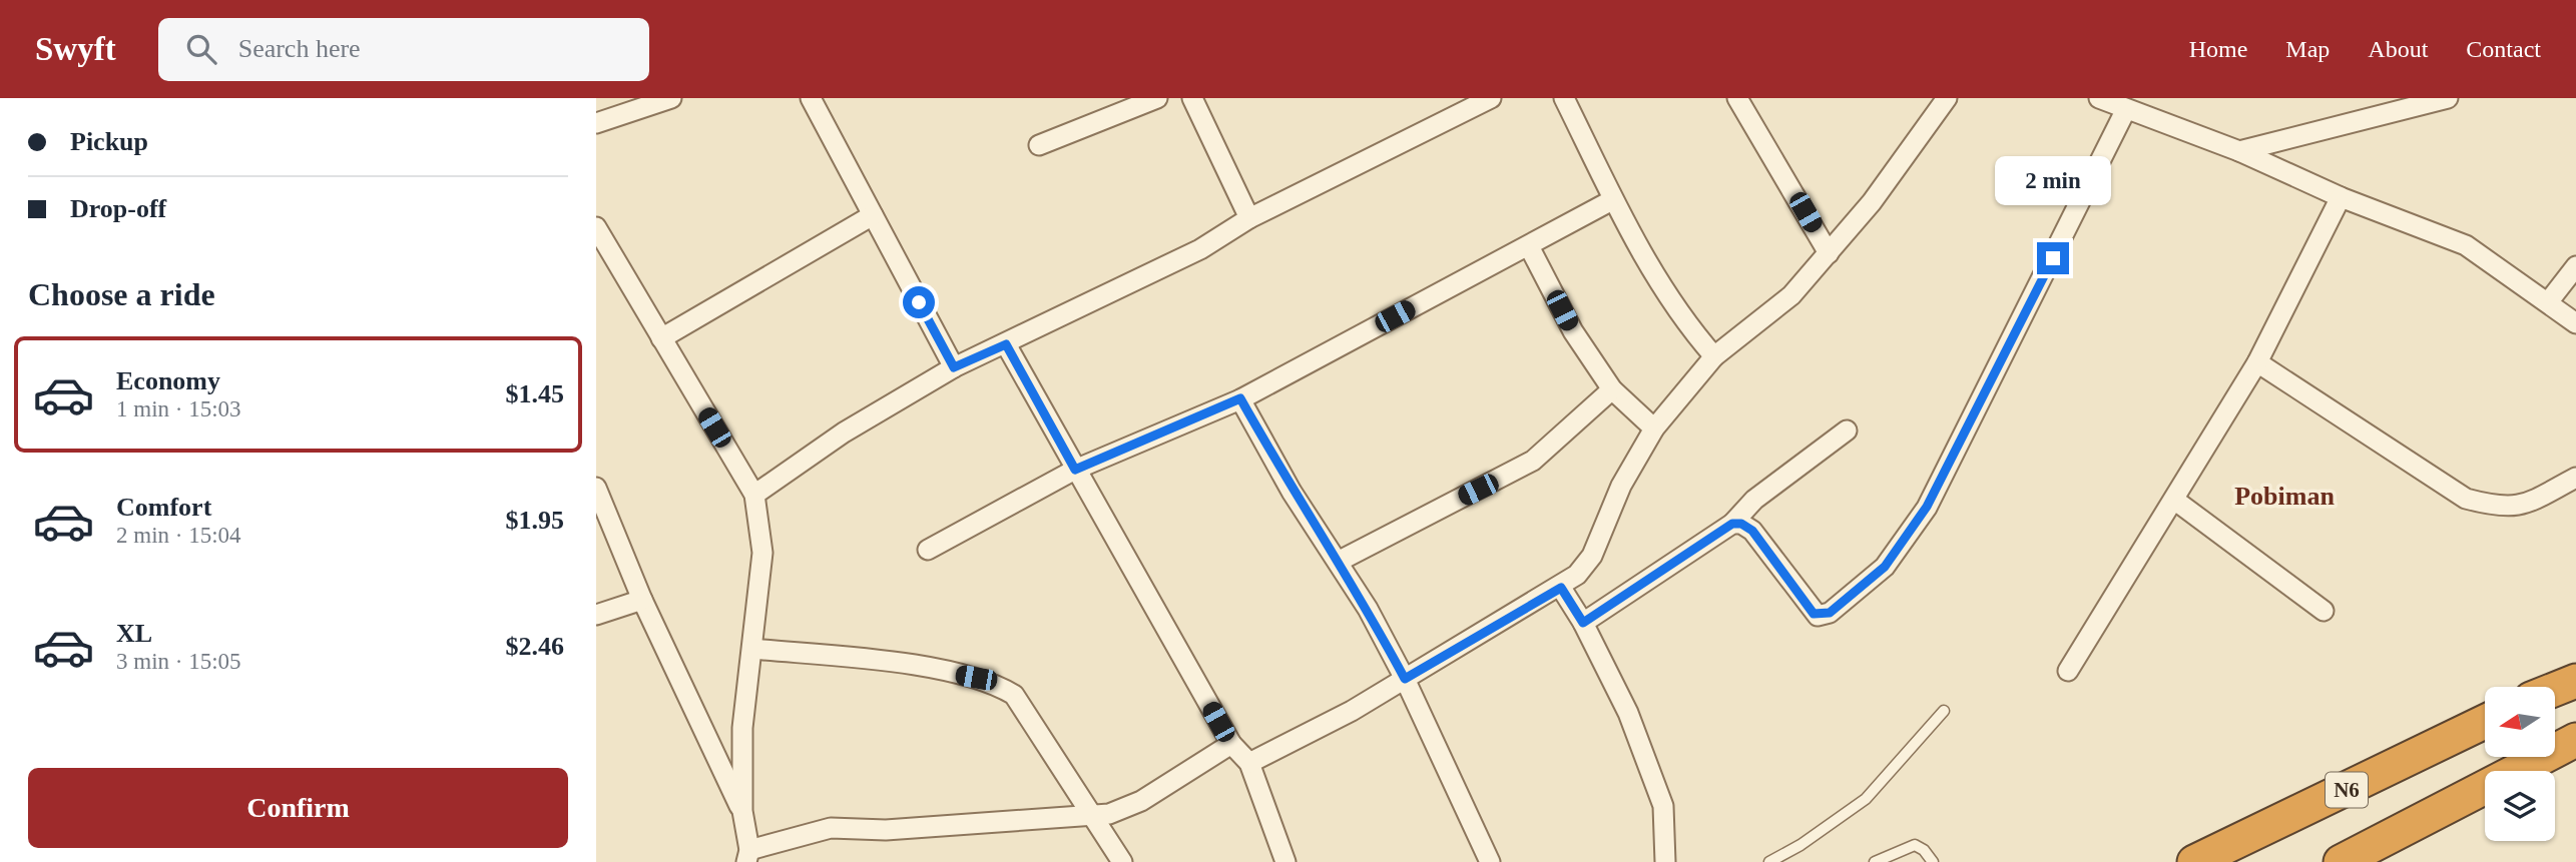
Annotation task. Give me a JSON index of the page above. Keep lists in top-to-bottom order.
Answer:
{
  "streets": {
    "highway": ["N6"]
  },
  "districts": ["Pobiman"],
  "north": "left",
  "page": {
    "header": "Swyft",
    "search": "Search here",
    "nav": [
      "Home",
      "Map",
      "About",
      "Contact"
    ],
    "banner": ["Pickup", "Drop-off"],
    "bubble": "2 min",
    "heading": "Choose a ride",
    "list": [
      {
        "name": "Economy",
        "note": "1 min · 15:03",
        "value": "$1.45"
      },
      {
        "name": "Comfort",
        "note": "2 min · 15:04",
        "value": "$1.95"
      },
      {
        "name": "XL",
        "note": "3 min · 15:05",
        "value": "$2.46"
      }
    ],
    "buttons": "Confirm"
  }
}
